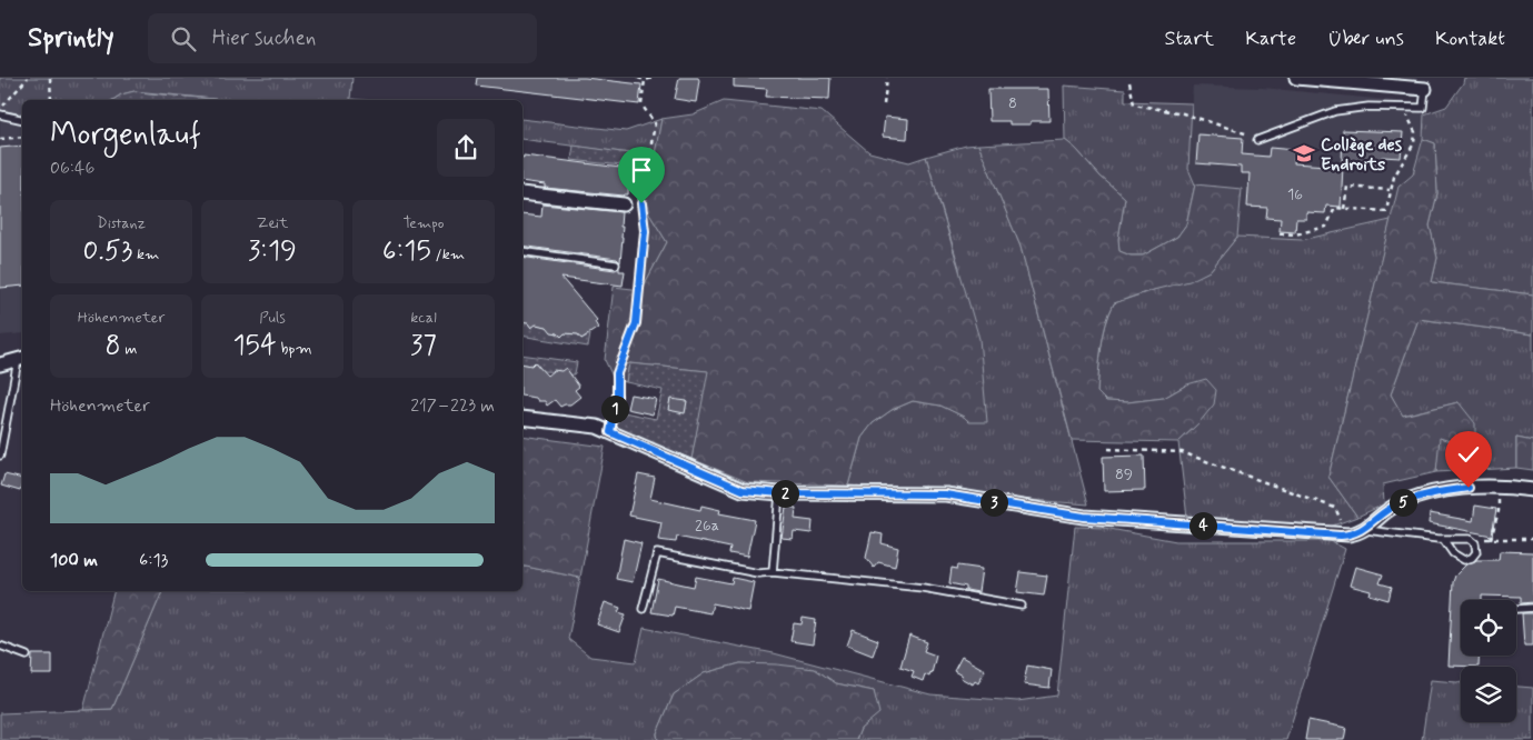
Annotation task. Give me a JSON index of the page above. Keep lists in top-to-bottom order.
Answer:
{
  "places": {
    "school or university": ["Collège des Endroits"]
  },
  "house_numbers": [
    "8",
    "16",
    "89",
    "26a"
  ],
  "page": {
    "header": "Sprintly",
    "search": "Hier suchen",
    "nav": [
      "Start",
      "Karte",
      "Über uns",
      "Kontakt"
    ],
    "heading": ["Morgenlauf", "06:46"],
    "stats": [
      ["Distanz", "0.53 km"],
      ["Zeit", "3:19"],
      ["Tempo", "6:15 /km"],
      ["Höhenmeter", "8 m"],
      ["Puls", "154 bpm"],
      ["kcal", "37"]
    ],
    "chart": ["Höhenmeter", "217–223 m"],
    "pins": [
      "1",
      "2",
      "3",
      "5",
      "4"
    ],
    "list": [
      {
        "name": "100 m",
        "note": "6:13"
      }
    ]
  }
}
